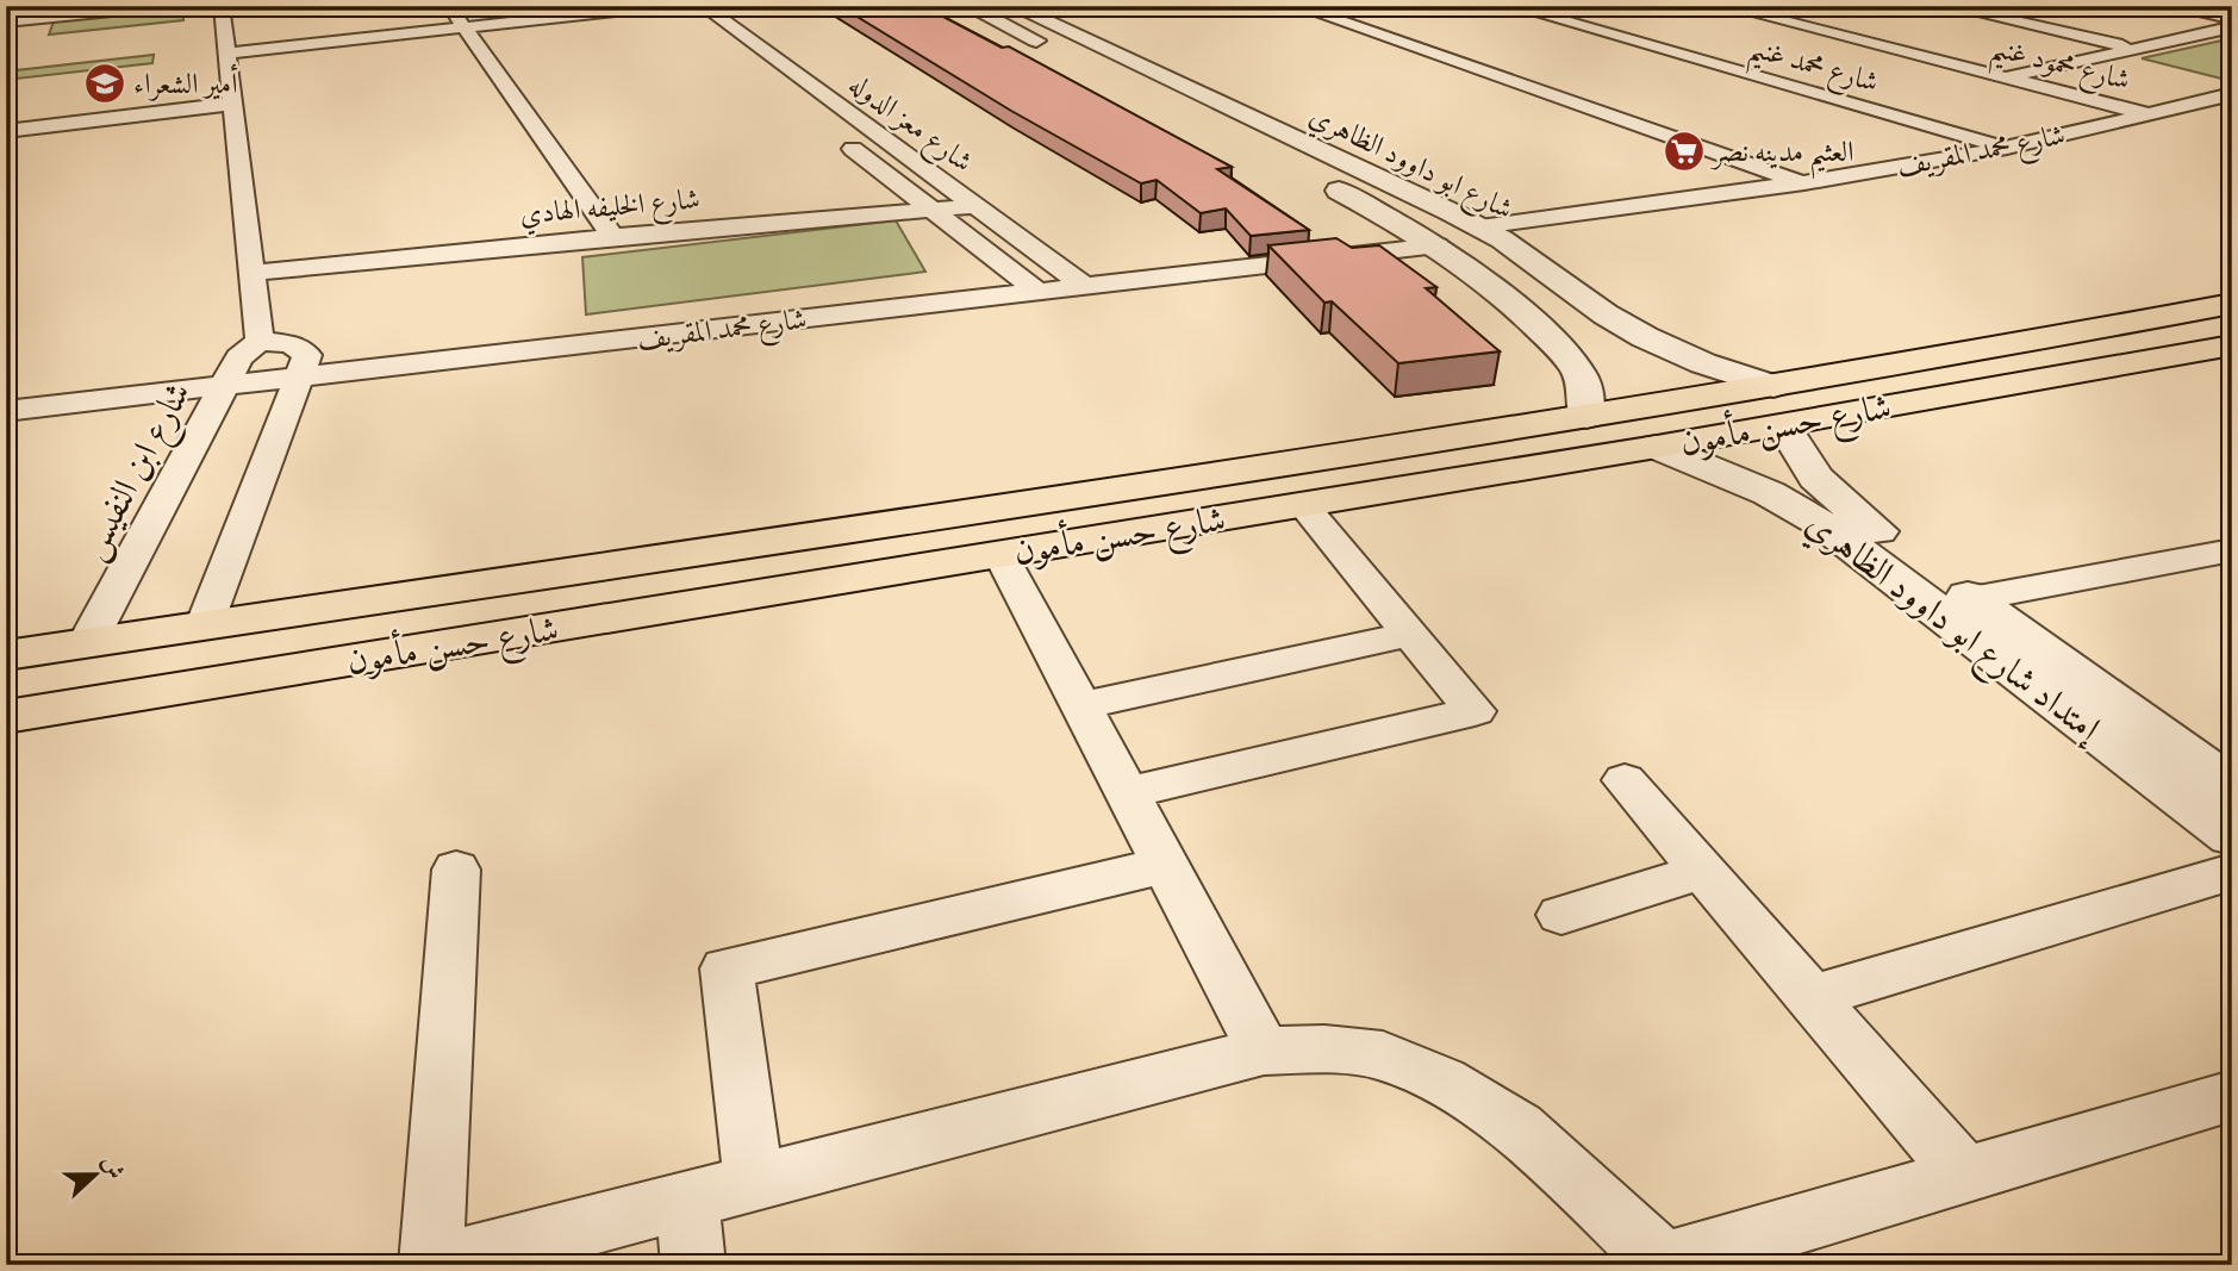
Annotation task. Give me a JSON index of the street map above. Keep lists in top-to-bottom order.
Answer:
{
  "streets": {
    "main road": ["شارع حسن مأمون"],
    "street": [
      "شارع محمود غنيم",
      "شارع محمد غنيم",
      "شارع معز الدوله",
      "شارع محمد المقريف",
      "شارع ابو داوود الظاهري",
      "شارع الخليفه الهادي",
      "شارع ابن النفيس",
      "إمتداد شارع ابو داوود الظاهري"
    ]
  },
  "crossings": [
    ["شارع محمود غنيم", "شارع محمد المقريف"],
    ["شارع محمد غنيم", "شارع محمد المقريف"],
    ["شارع معز الدوله", "شارع محمد المقريف"],
    ["شارع معز الدوله", "شارع الخليفه الهادي"],
    ["شارع محمد المقريف", "شارع ابو داوود الظاهري"],
    ["شارع محمد المقريف", "شارع ابن النفيس"],
    ["شارع ابو داوود الظاهري", "شارع حسن مأمون"],
    ["شارع ابو داوود الظاهري", "إمتداد شارع ابو داوود الظاهري"],
    ["شارع حسن مأمون", "شارع ابن النفيس"],
    ["شارع حسن مأمون", "إمتداد شارع ابو داوود الظاهري"]
  ],
  "places": {
    "school or university": ["أمير الشعراء"],
    "supermarket": ["العثيم مدينه نصر"]
  },
  "north": "right"
}
